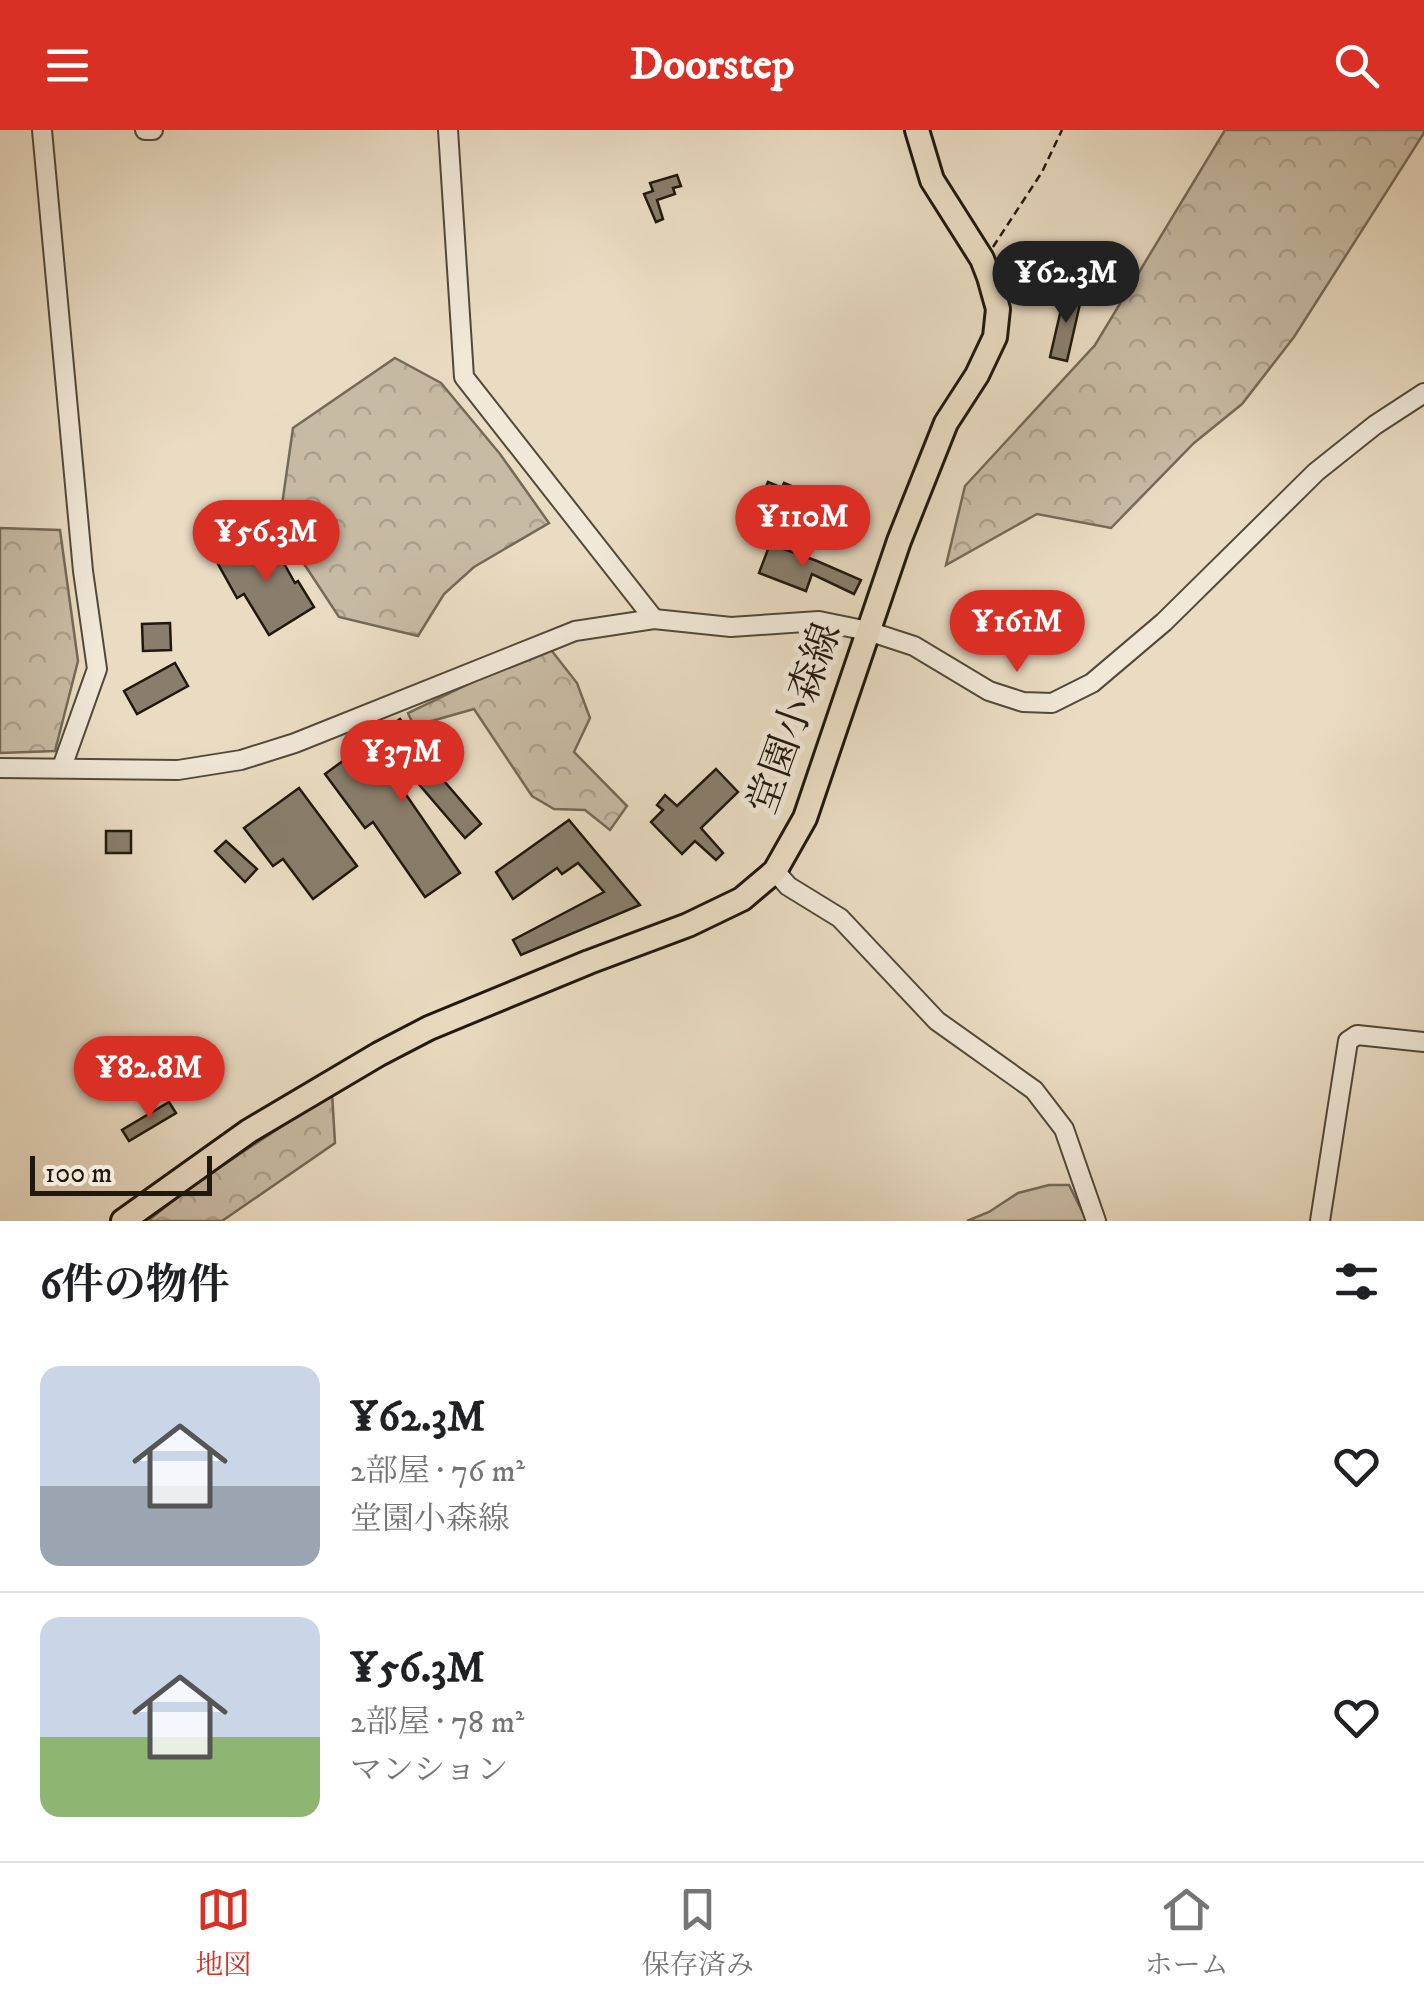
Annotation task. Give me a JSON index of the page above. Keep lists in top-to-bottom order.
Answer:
{
  "streets": {
    "main road": ["堂園小森線"]
  },
  "scale_bar": "100 m",
  "page": {
    "header": "Doorstep",
    "price": [
      "¥62.3M",
      "¥110M",
      "¥56.3M",
      "¥161M",
      "¥37M",
      "¥82.8M"
    ],
    "scale": "100 m",
    "heading": "6件の物件",
    "list": [
      {
        "name": "¥62.3M",
        "note": "2部屋 · 76 m² · 堂園小森線"
      },
      {
        "name": "¥56.3M",
        "note": "2部屋 · 78 m² · マンション"
      }
    ],
    "tabs": ["地図", "保存済み", "ホーム"]
  }
}
